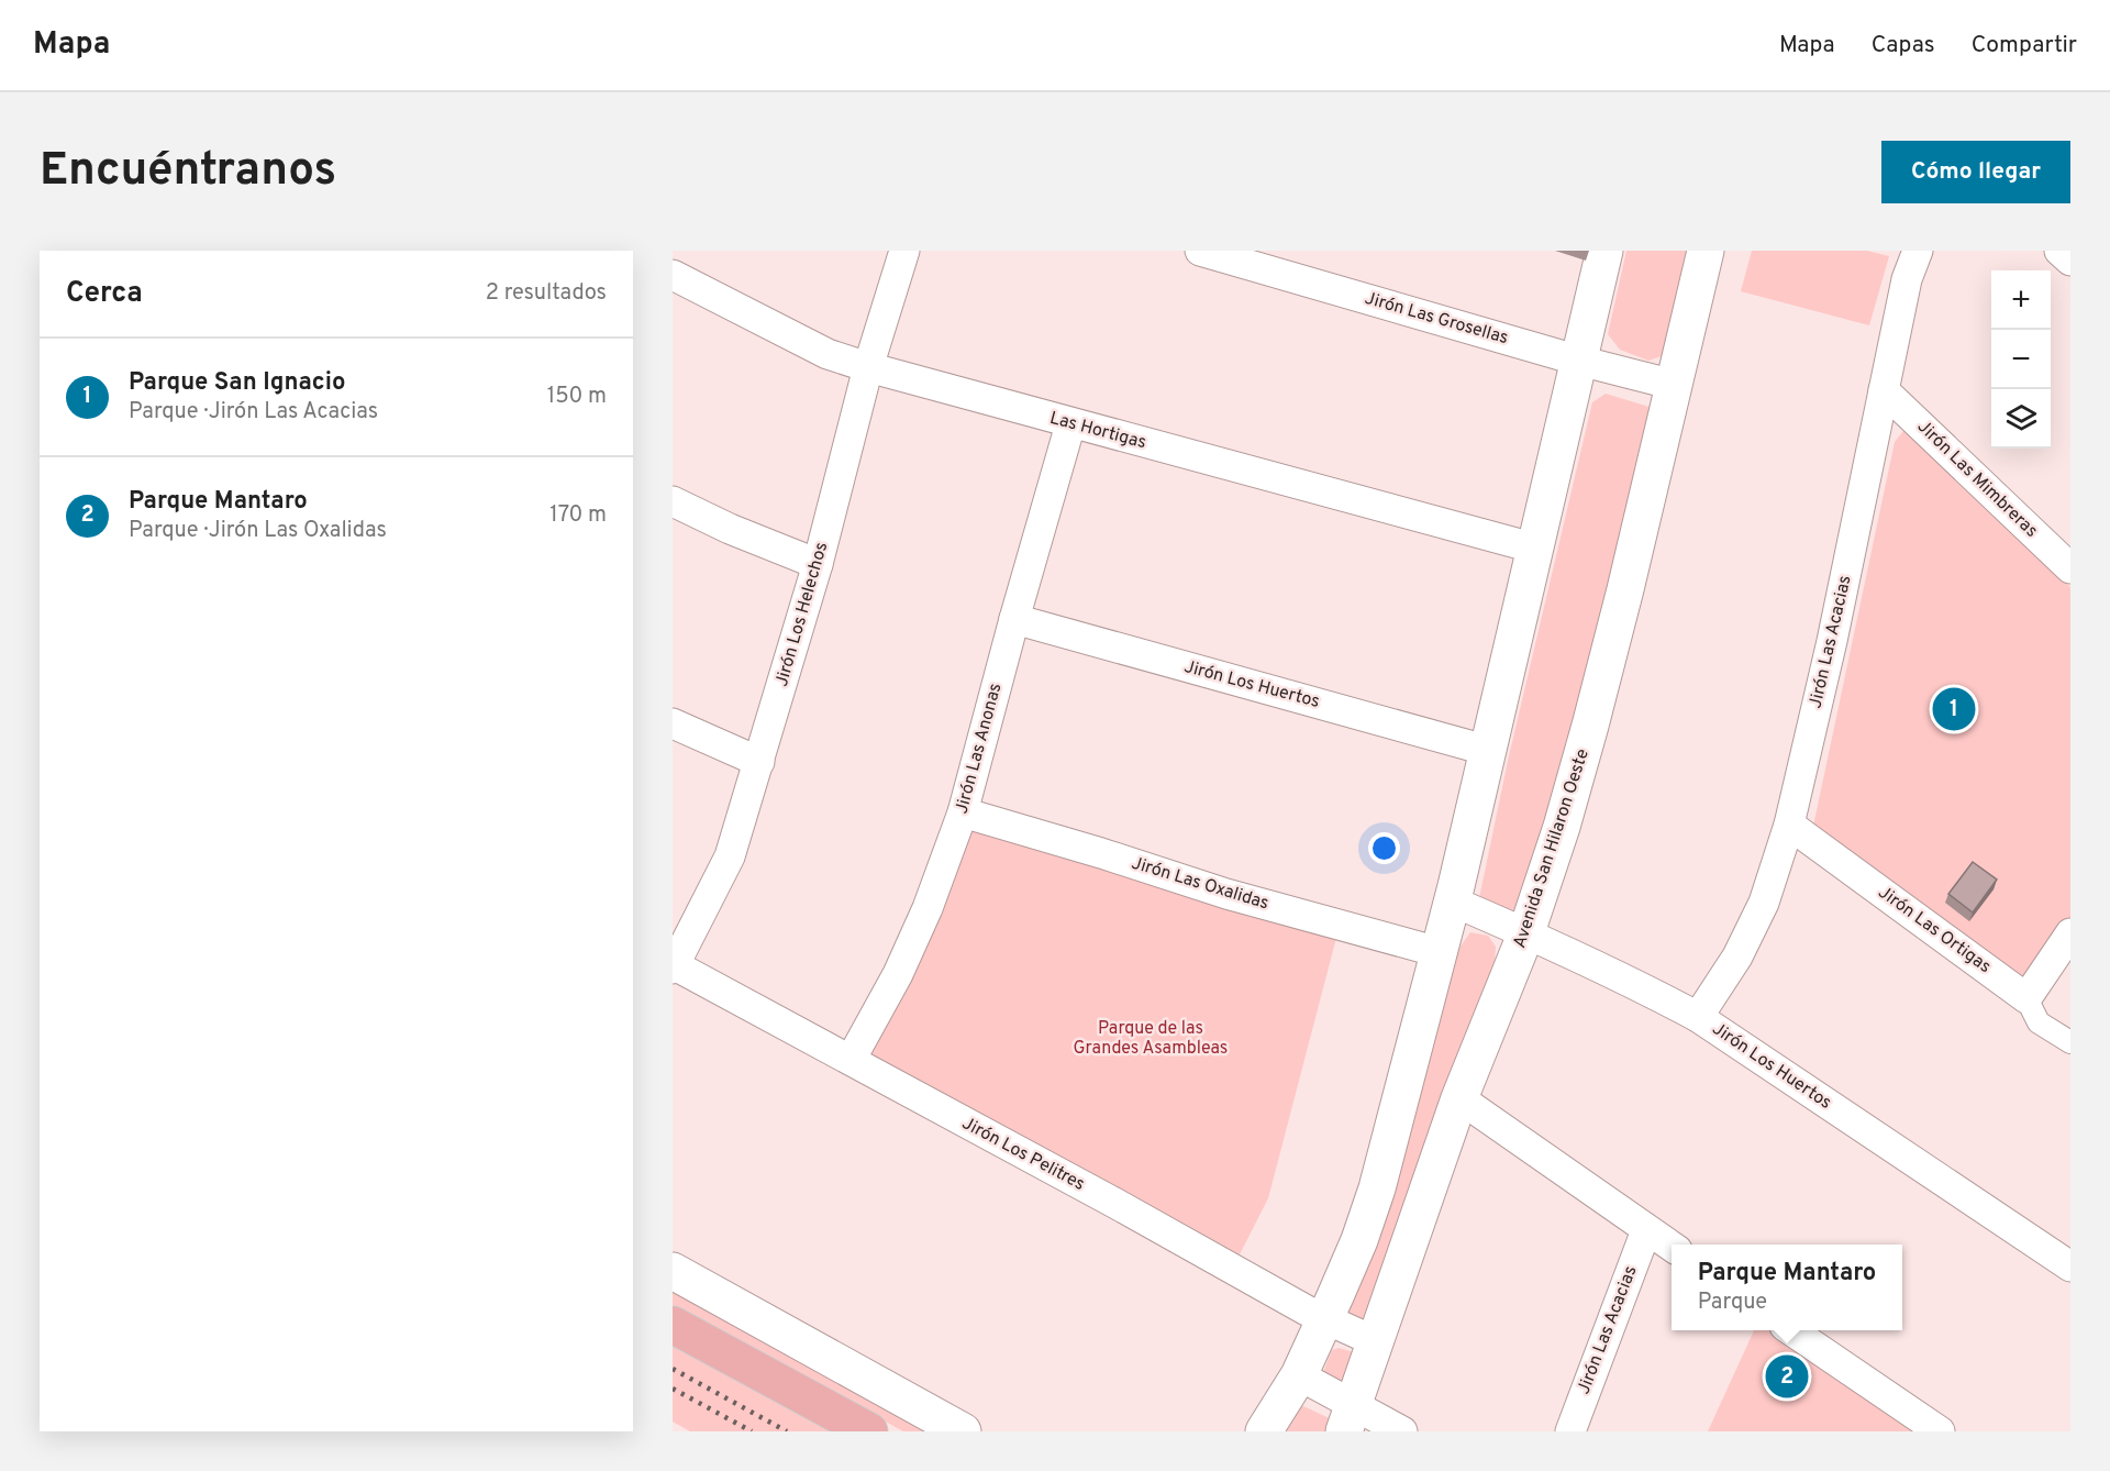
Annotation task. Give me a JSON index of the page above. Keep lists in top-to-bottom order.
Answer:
{
  "streets": {
    "street": [
      "Jirón Las Grosellas",
      "Las Hortigas",
      "Jirón Las Mimbreras",
      "Jirón Los Helechos",
      "Jirón Las Acacias",
      "Jirón Los Huertos",
      "Jirón Las Anonas",
      "Avenida San Hilaron Oeste",
      "Jirón Las Oxalidas",
      "Jirón Las Ortigas",
      "Jirón Los Pelitres"
    ]
  },
  "crossings": [
    ["Jirón Las Grosellas", "Avenida San Hilaron Oeste"],
    ["Las Hortigas", "Jirón Los Helechos"],
    ["Las Hortigas", "Jirón Las Anonas"],
    ["Jirón Las Mimbreras", "Jirón Las Acacias"],
    ["Jirón Los Helechos", "Jirón Los Pelitres"],
    ["Jirón Las Acacias", "Jirón Los Huertos"],
    ["Jirón Las Acacias", "Jirón Las Ortigas"],
    ["Jirón Los Huertos", "Jirón Las Anonas"],
    ["Jirón Los Huertos", "Avenida San Hilaron Oeste"],
    ["Jirón Las Anonas", "Jirón Las Oxalidas"],
    ["Jirón Las Anonas", "Jirón Los Pelitres"],
    ["Avenida San Hilaron Oeste", "Jirón Los Pelitres"]
  ],
  "parks": ["Parque de las Grandes Asambleas"],
  "page": {
    "header": "Mapa",
    "nav": ["Mapa", "Capas", "Compartir"],
    "buttons": "Cómo llegar",
    "title": "Encuéntranos",
    "heading": ["Cerca", "2 resultados"],
    "map_buttons": ["+", "−"],
    "list": [
      {
        "mark": "1",
        "name": "Parque San Ignacio",
        "note": "Parque · Jirón Las Acacias",
        "value": "150 m"
      },
      {
        "mark": "2",
        "name": "Parque Mantaro",
        "note": "Parque · Jirón Las Oxalidas",
        "value": "170 m"
      }
    ],
    "pins": ["1", "2"],
    "popup": ["Parque Mantaro", "Parque"]
  }
}
